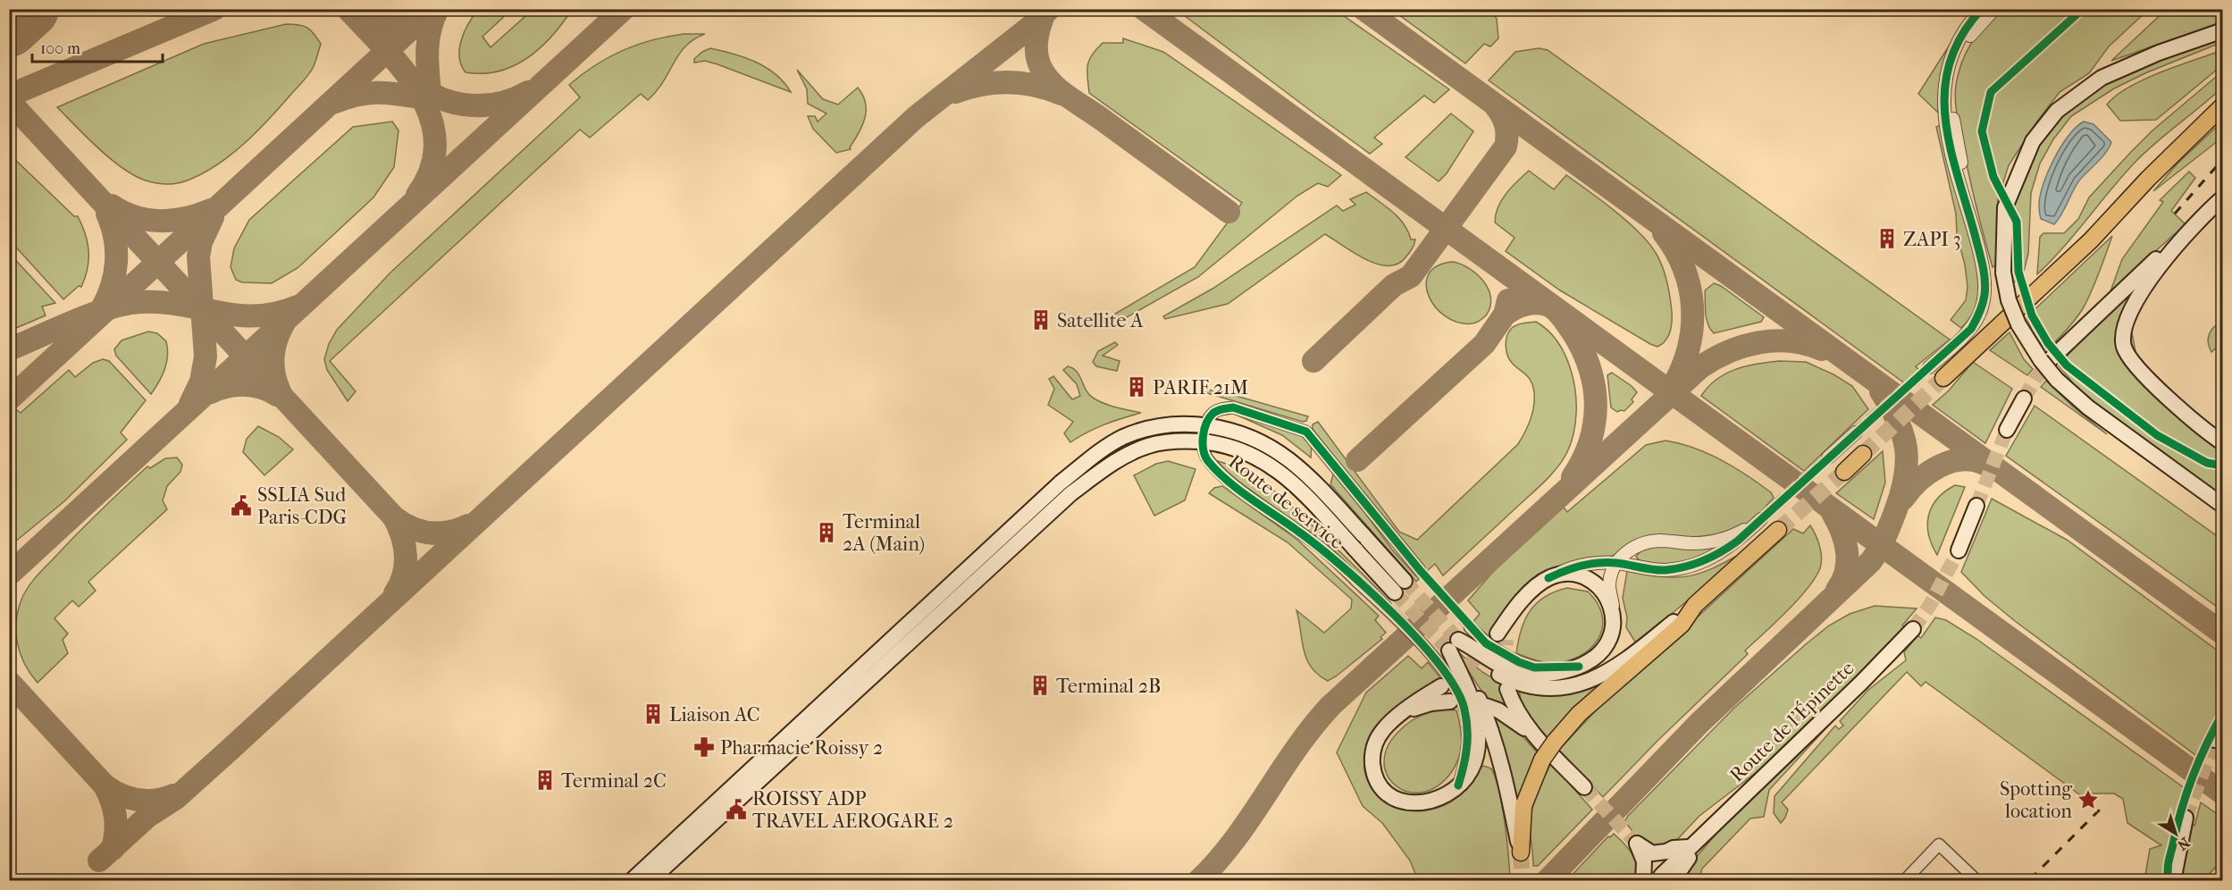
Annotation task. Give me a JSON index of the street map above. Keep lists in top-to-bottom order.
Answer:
{
  "streets": {
    "main road": ["Route de l'Épinette"],
    "street": ["Route de service"]
  },
  "places": {
    "building": [
      "ZAPI 3",
      "Satellite A",
      "PARIF 21M",
      "Terminal 2A (Main)",
      "Terminal 2B",
      "Liaison AC",
      "Terminal 2C"
    ],
    "public building": ["SSLIA Sud Paris-CDG", "ROISSY ADP TRAVEL AEROGARE 2"],
    "pharmacy": ["Pharmacie Roissy 2"],
    "place": ["Spotting location"]
  },
  "scale_bar": "100 m",
  "north": "bottom right"
}
